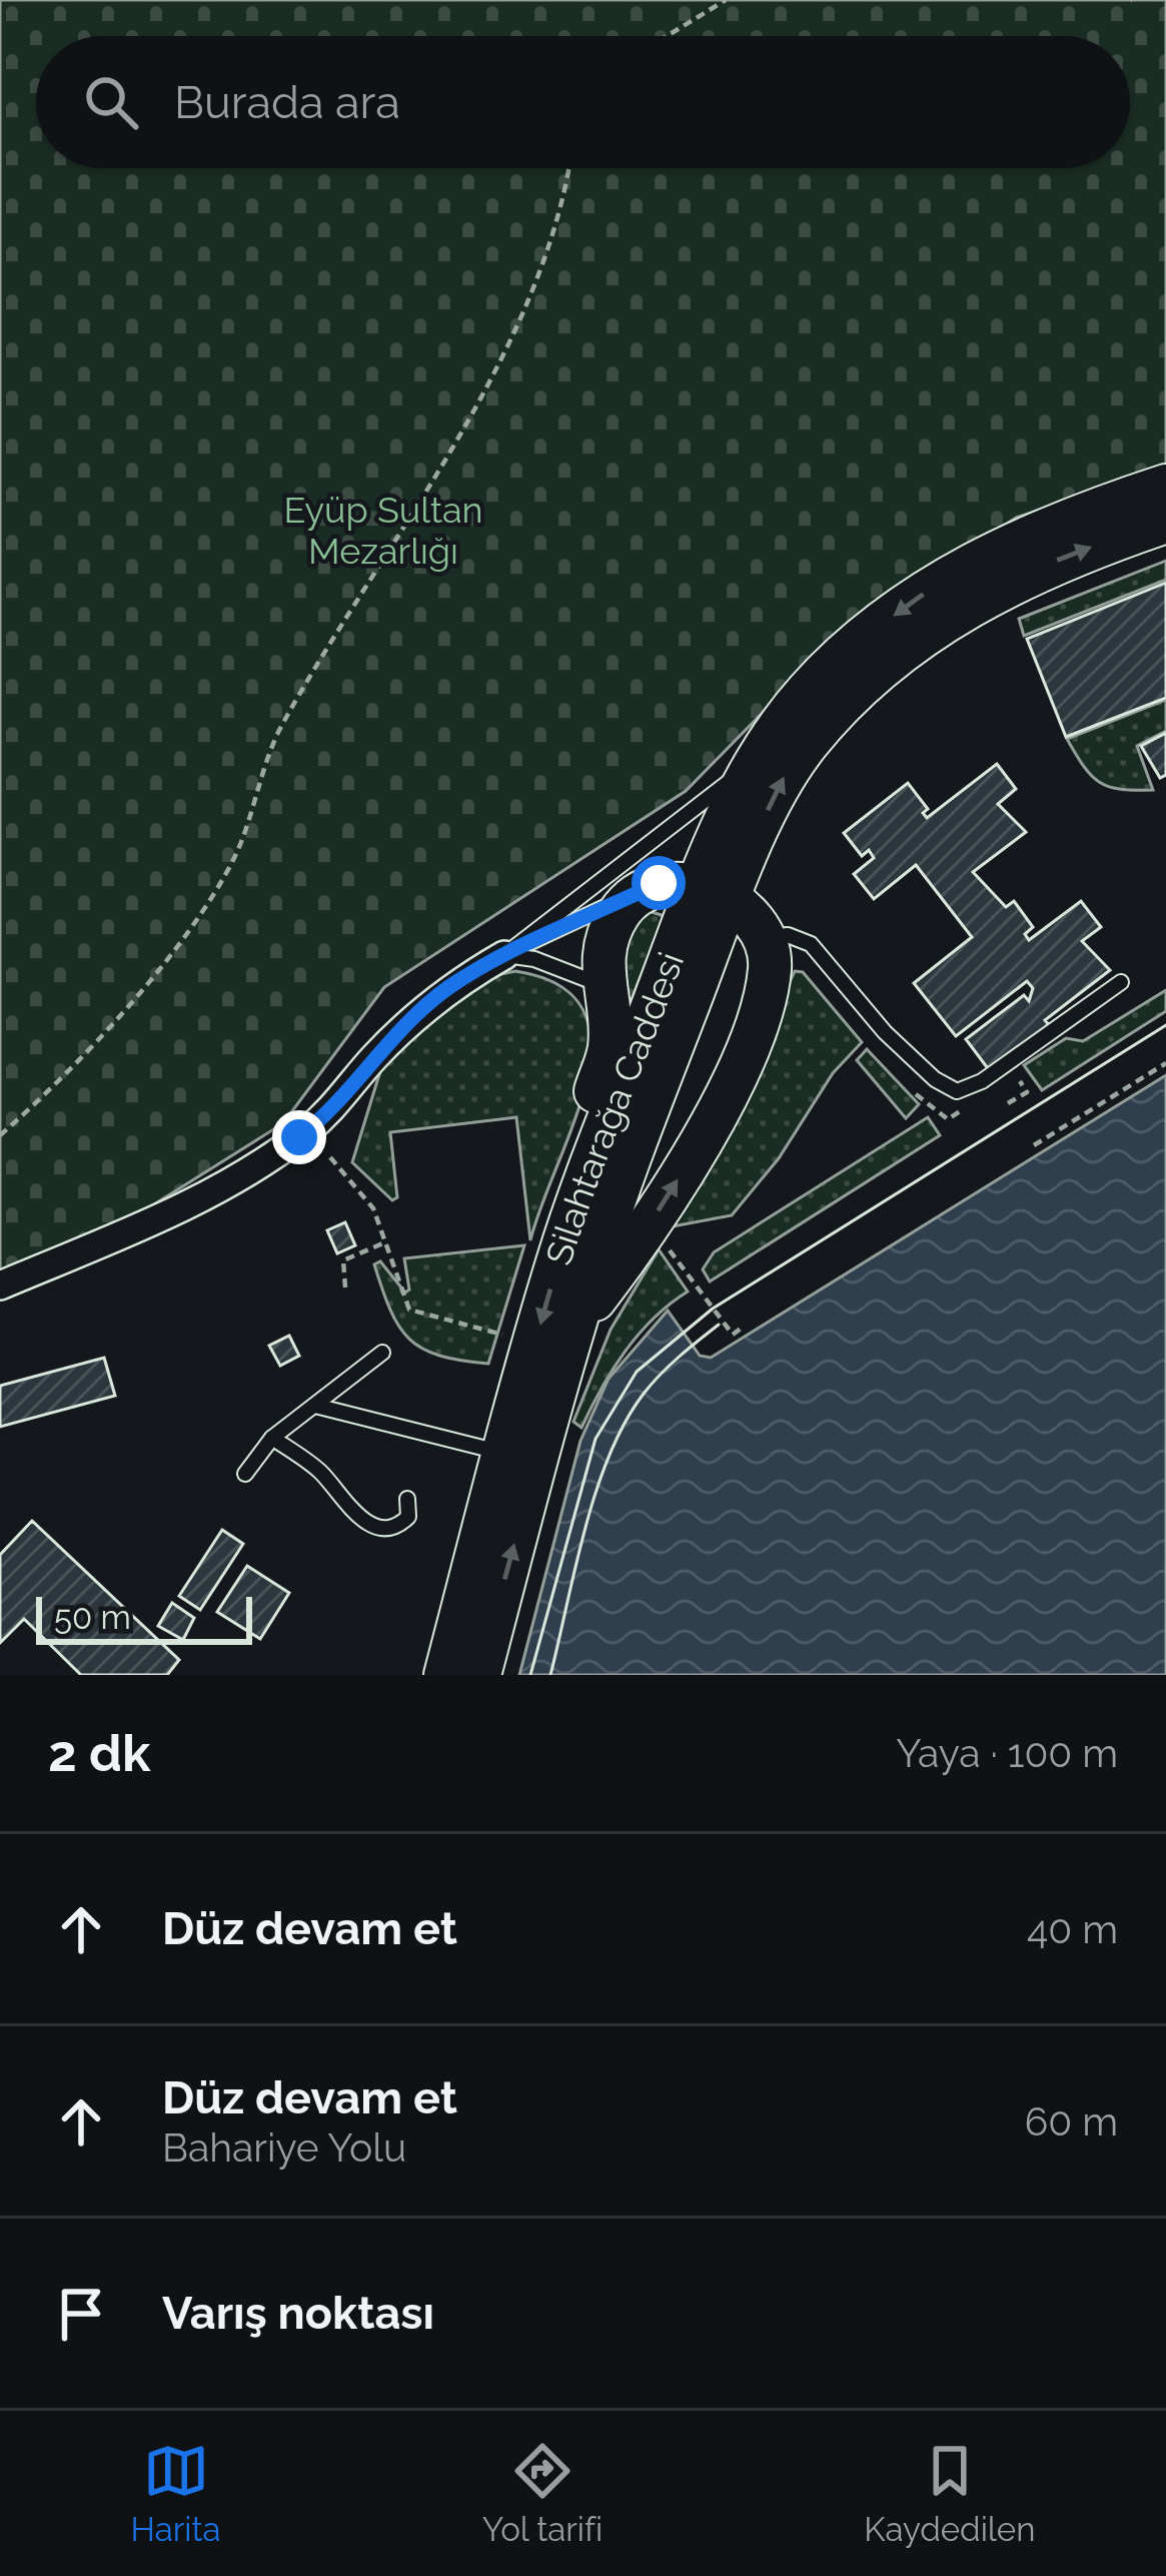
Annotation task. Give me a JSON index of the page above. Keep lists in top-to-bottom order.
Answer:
{
  "streets": {
    "main road": ["Silahtarağa Caddesi"]
  },
  "parks": ["Eyüp Sultan Mezarlığı"],
  "scale_bar": "50 m",
  "page": {
    "search": "Burada ara",
    "scale": "50 m",
    "heading": ["2 dk", "Yaya · 100 m"],
    "list": [
      ["Düz devam et", "40 m"],
      ["Düz devam et", "Bahariye Yolu", "60 m"],
      "Varış noktası"
    ],
    "nav": ["Harita", "Yol tarifi", "Kaydedilen"]
  }
}
